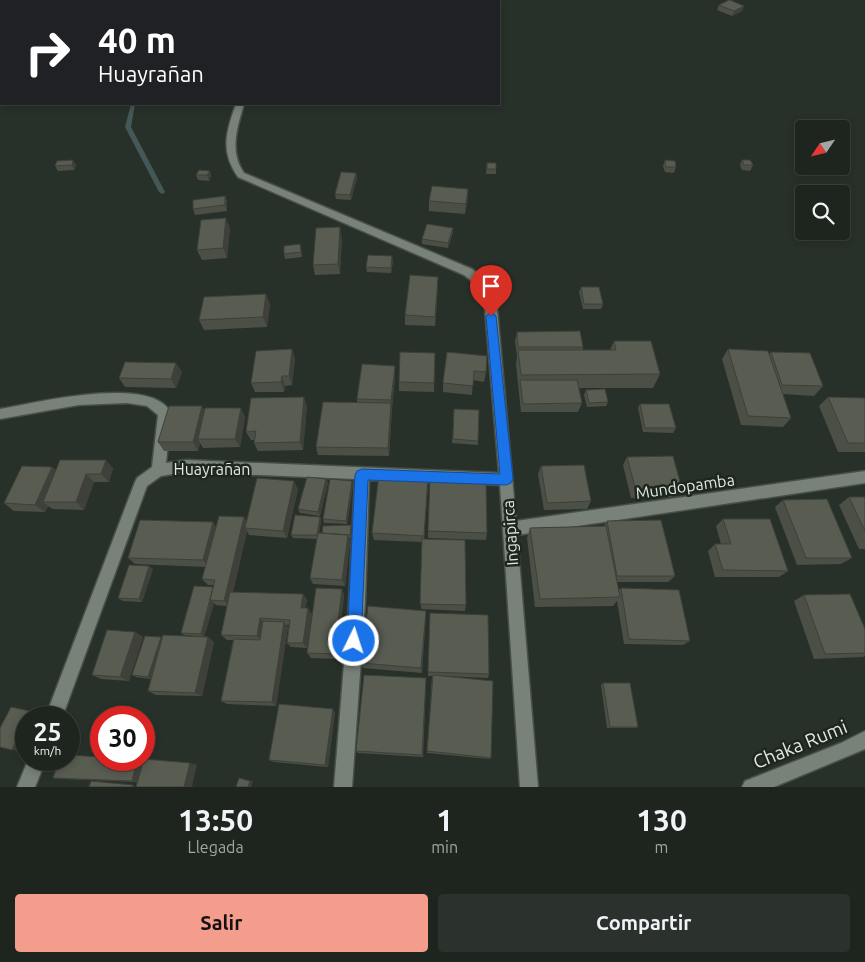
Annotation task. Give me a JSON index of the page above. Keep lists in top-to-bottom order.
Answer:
{
  "streets": {
    "street": [
      "Huayrañan",
      "Mundopamba",
      "Ingapirca",
      "Chaka Rumi"
    ]
  },
  "crossings": [
    ["Huayrañan", "Ingapirca"],
    ["Mundopamba", "Ingapirca"]
  ],
  "north": "bottom left",
  "page": {
    "turn": ["40 m", "Huayrañan"],
    "speed": "25 km/h",
    "limit": "30",
    "eta": [
      "13:50",
      "Llegada",
      "1",
      "min",
      "130",
      "m"
    ],
    "buttons": ["Salir", "Compartir"]
  }
}
